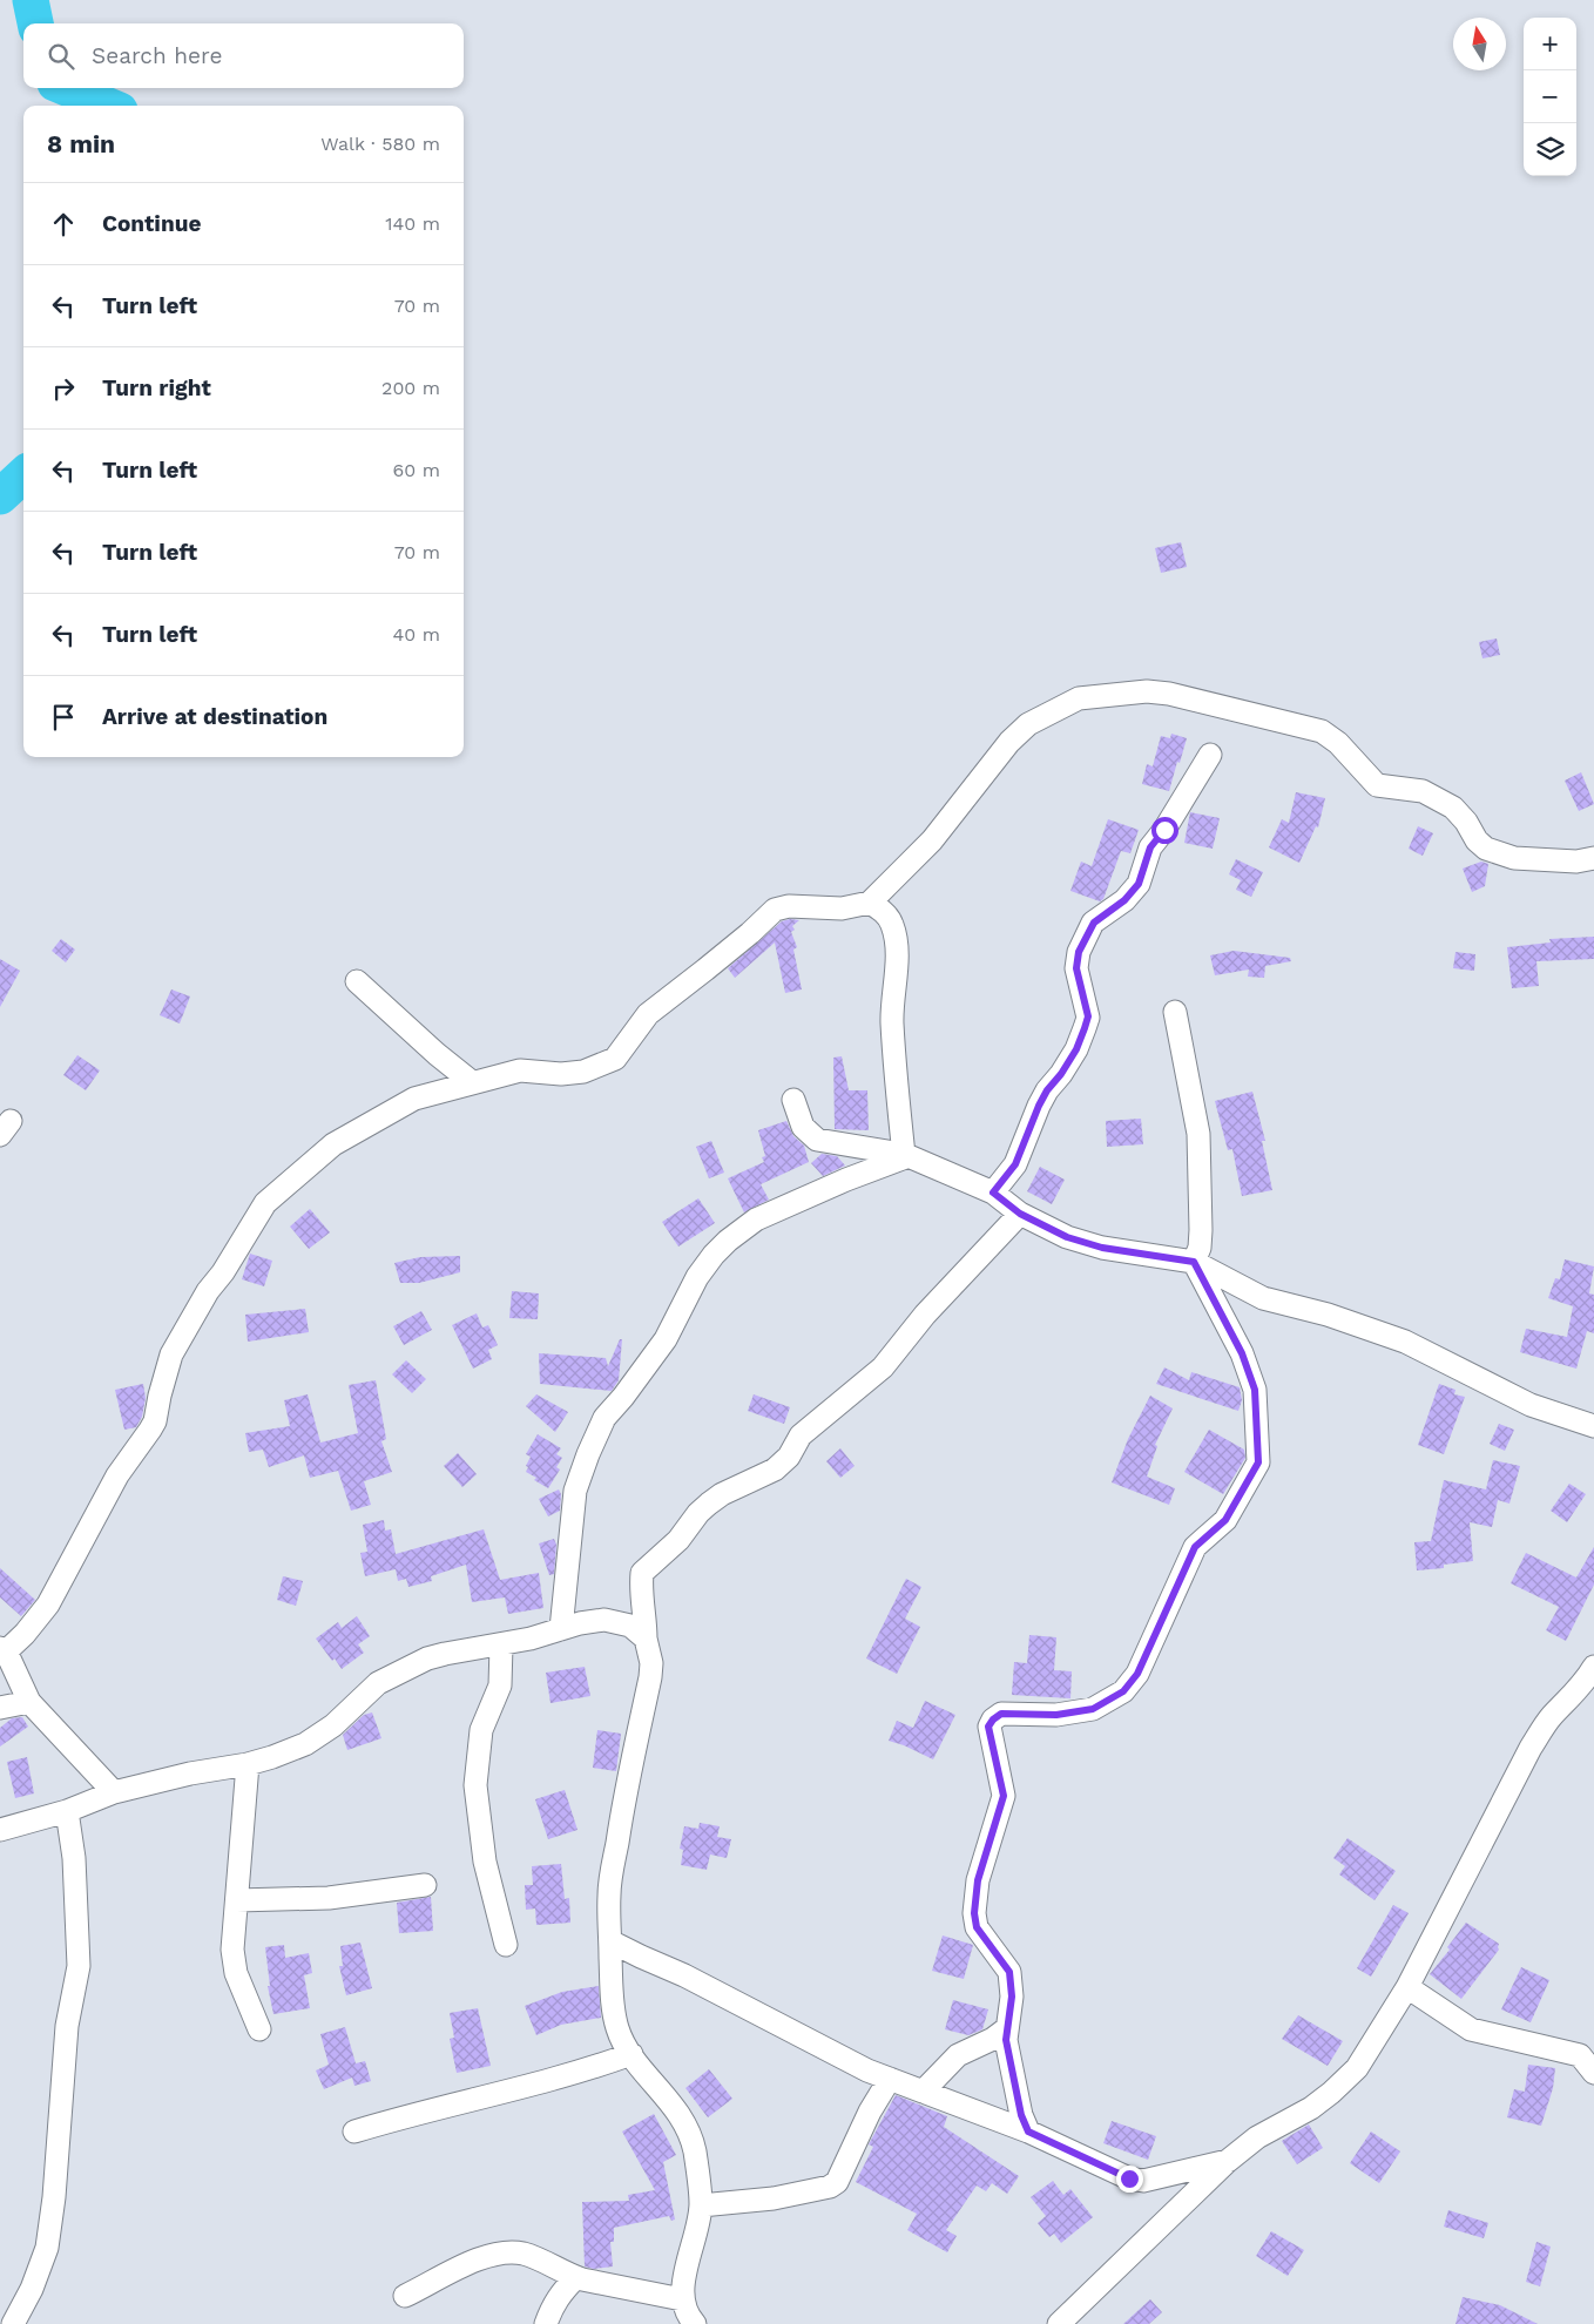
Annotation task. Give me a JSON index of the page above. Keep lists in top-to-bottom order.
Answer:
{
  "north": "top",
  "page": {
    "map_buttons": ["+", "−"],
    "search": "Search here",
    "heading": ["8 min", "Walk · 580 m"],
    "list": [
      ["Continue", "140 m"],
      ["Turn left", "70 m"],
      ["Turn right", "200 m"],
      ["Turn left", "60 m"],
      ["Turn left", "70 m"],
      ["Turn left", "40 m"],
      "Arrive at destination"
    ]
  }
}
